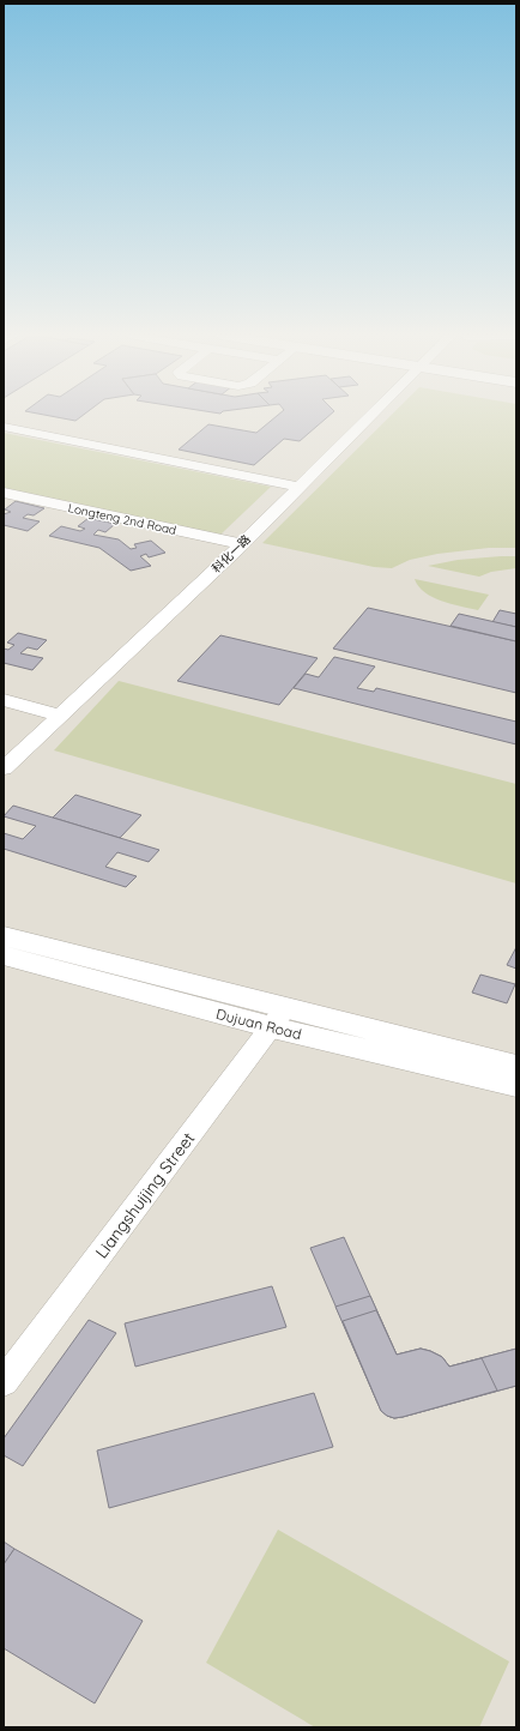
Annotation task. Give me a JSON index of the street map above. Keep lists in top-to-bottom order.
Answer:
{
  "streets": {
    "main road": ["Dujuan Road"],
    "street": ["Longteng 2nd Road", "科化一路", "Liangshuijing Street"]
  },
  "crossings": [
    ["Longteng 2nd Road", "科化一路"],
    ["Dujuan Road", "Liangshuijing Street"]
  ]
}
